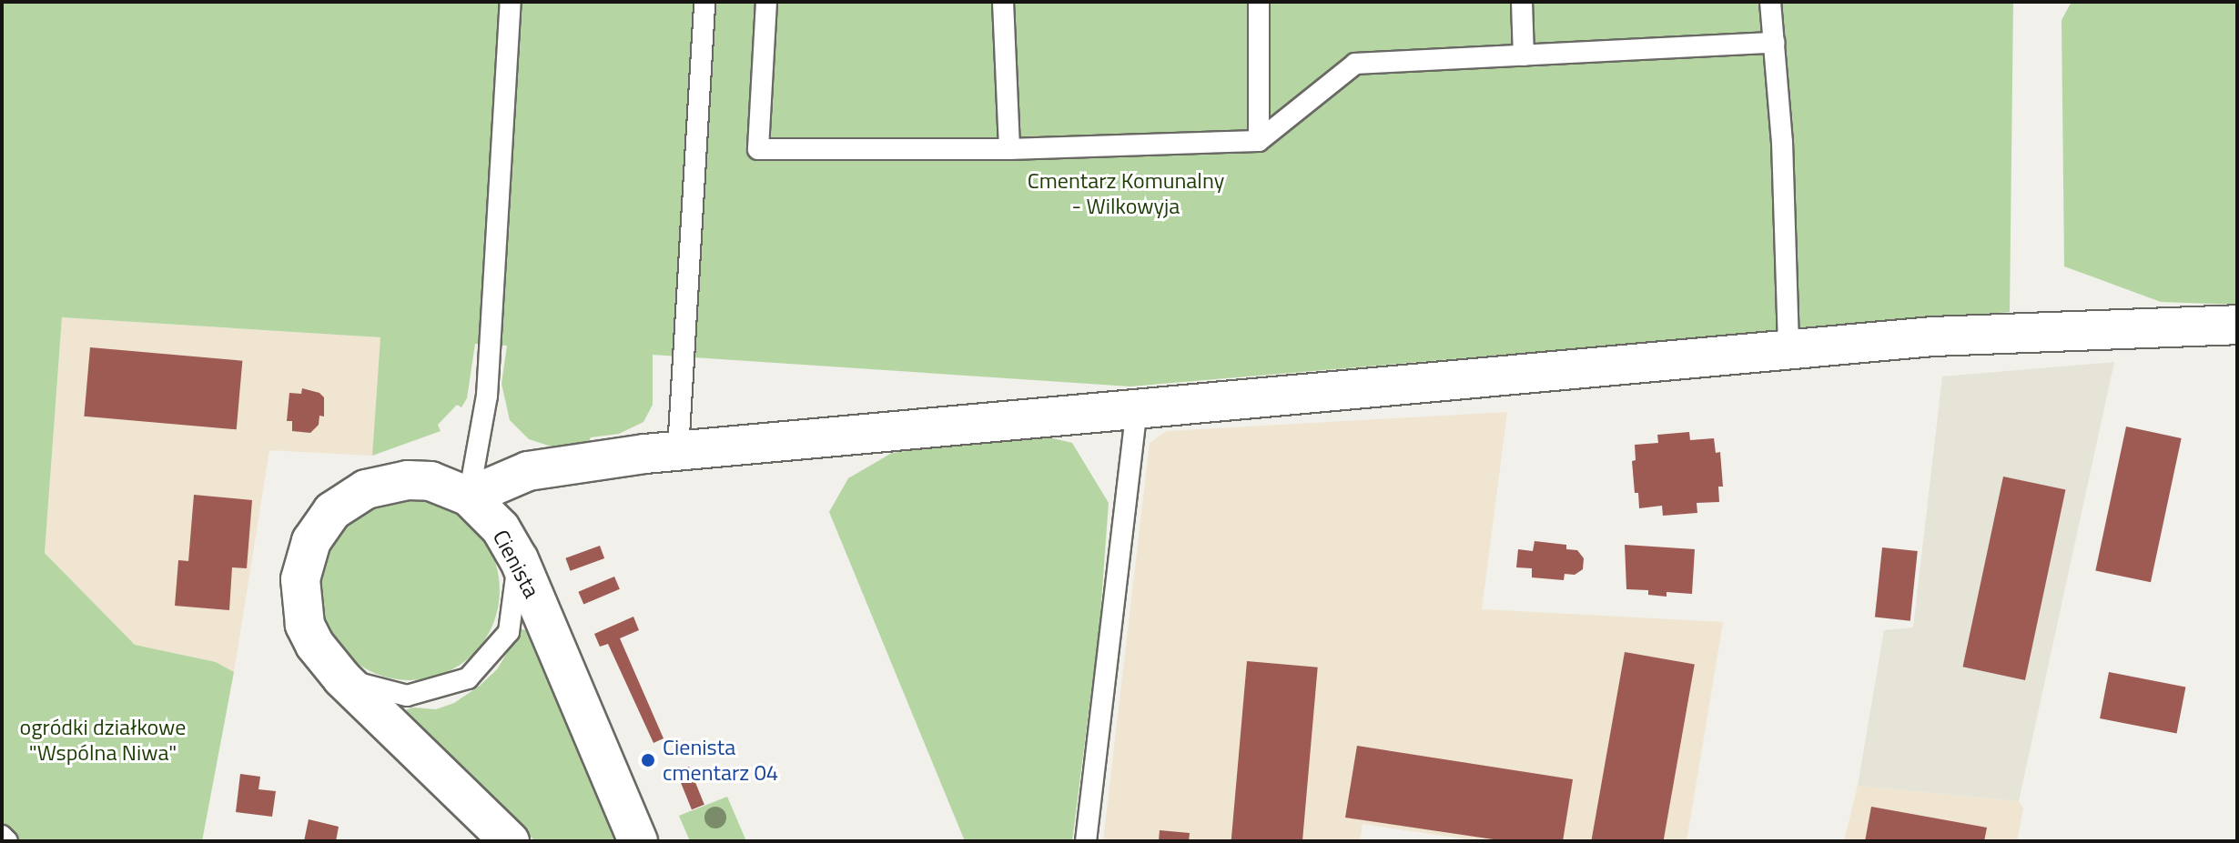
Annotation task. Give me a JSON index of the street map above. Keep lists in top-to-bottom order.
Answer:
{
  "streets": {
    "street": ["Cienista"]
  },
  "parks": ["Cmentarz Komunalny - Wilkowyja", "ogródki działkowe \"Wspólna Niwa\""],
  "places": ["Cienista cmentarz 04"]
}
